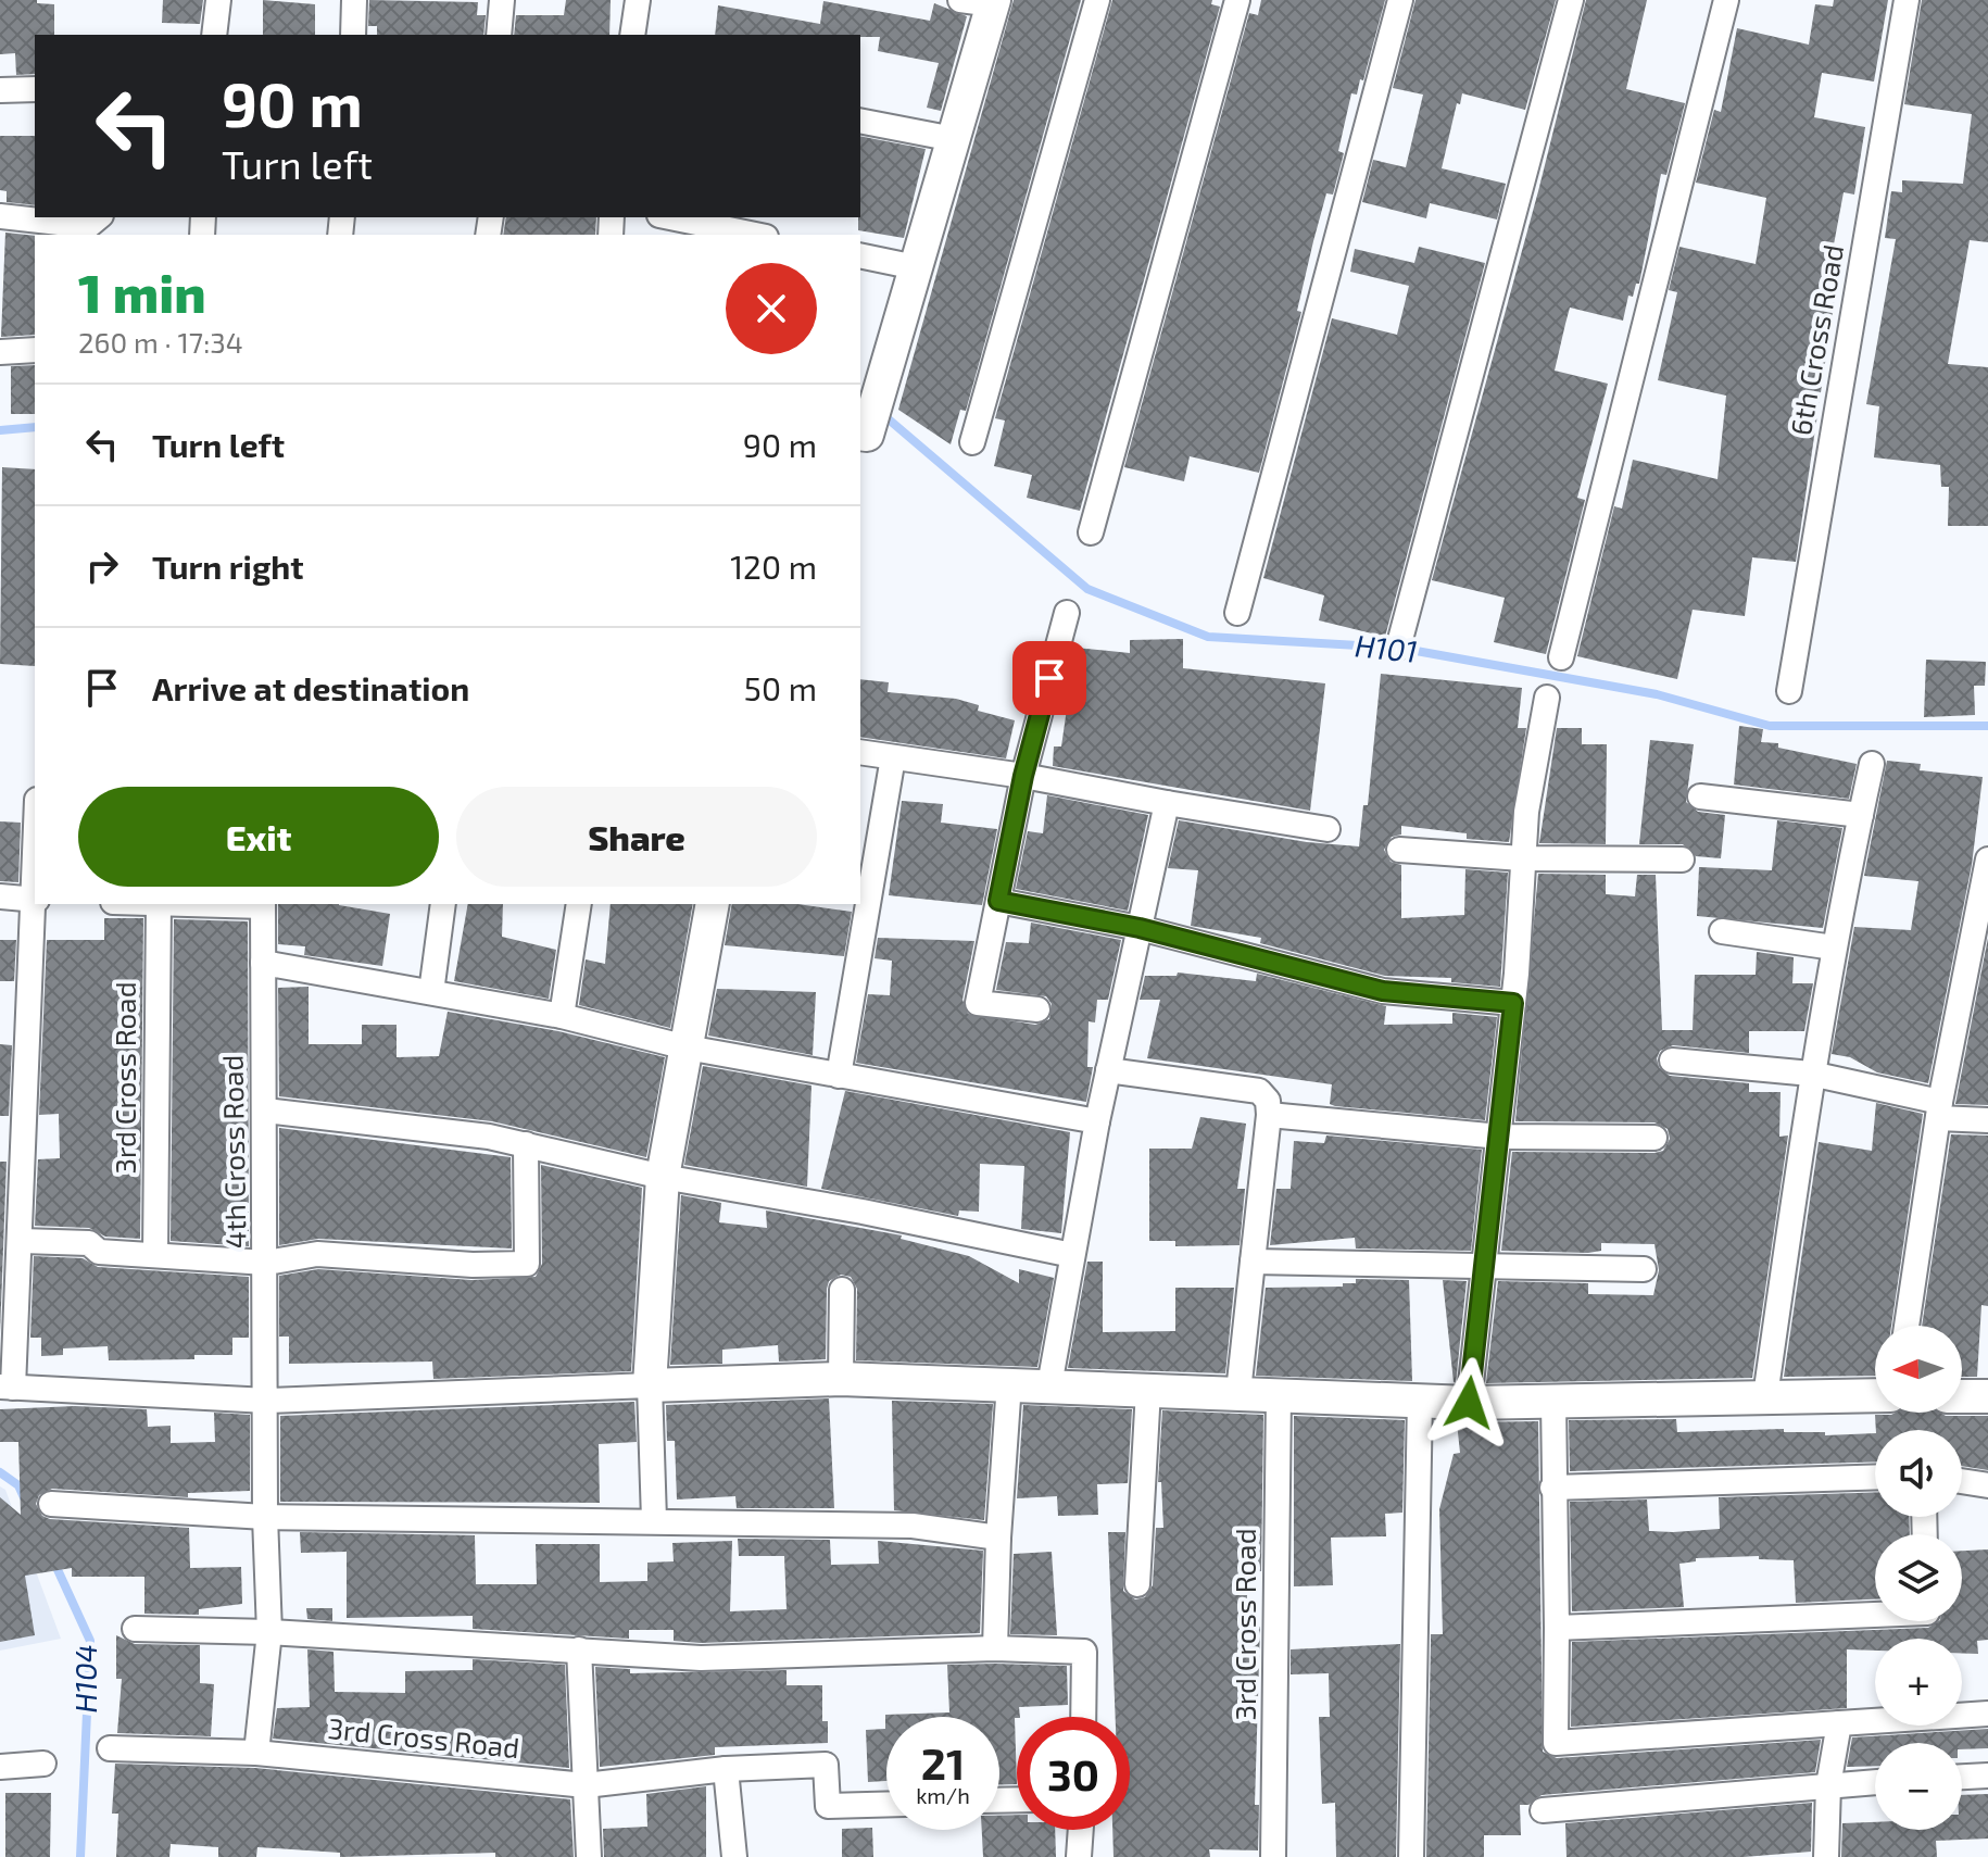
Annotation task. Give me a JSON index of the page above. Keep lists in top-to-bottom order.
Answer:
{
  "streets": {
    "street": ["6th Cross Road", "3rd Cross Road", "4th Cross Road"]
  },
  "crossings": [
    ["3rd Cross Road", "4th Cross Road"]
  ],
  "water": ["H101", "H104"],
  "north": "left",
  "page": {
    "turn": ["90 m", "Turn left"],
    "heading": ["1 min", "260 m · 17:34"],
    "list": [
      {
        "name": "Turn left",
        "value": "90 m"
      },
      {
        "name": "Turn right",
        "value": "120 m"
      },
      {
        "name": "Arrive at destination",
        "value": "50 m"
      }
    ],
    "buttons": ["Exit", "Share"],
    "map_buttons": ["+", "−"],
    "speed": "21 km/h",
    "limit": "30"
  }
}
